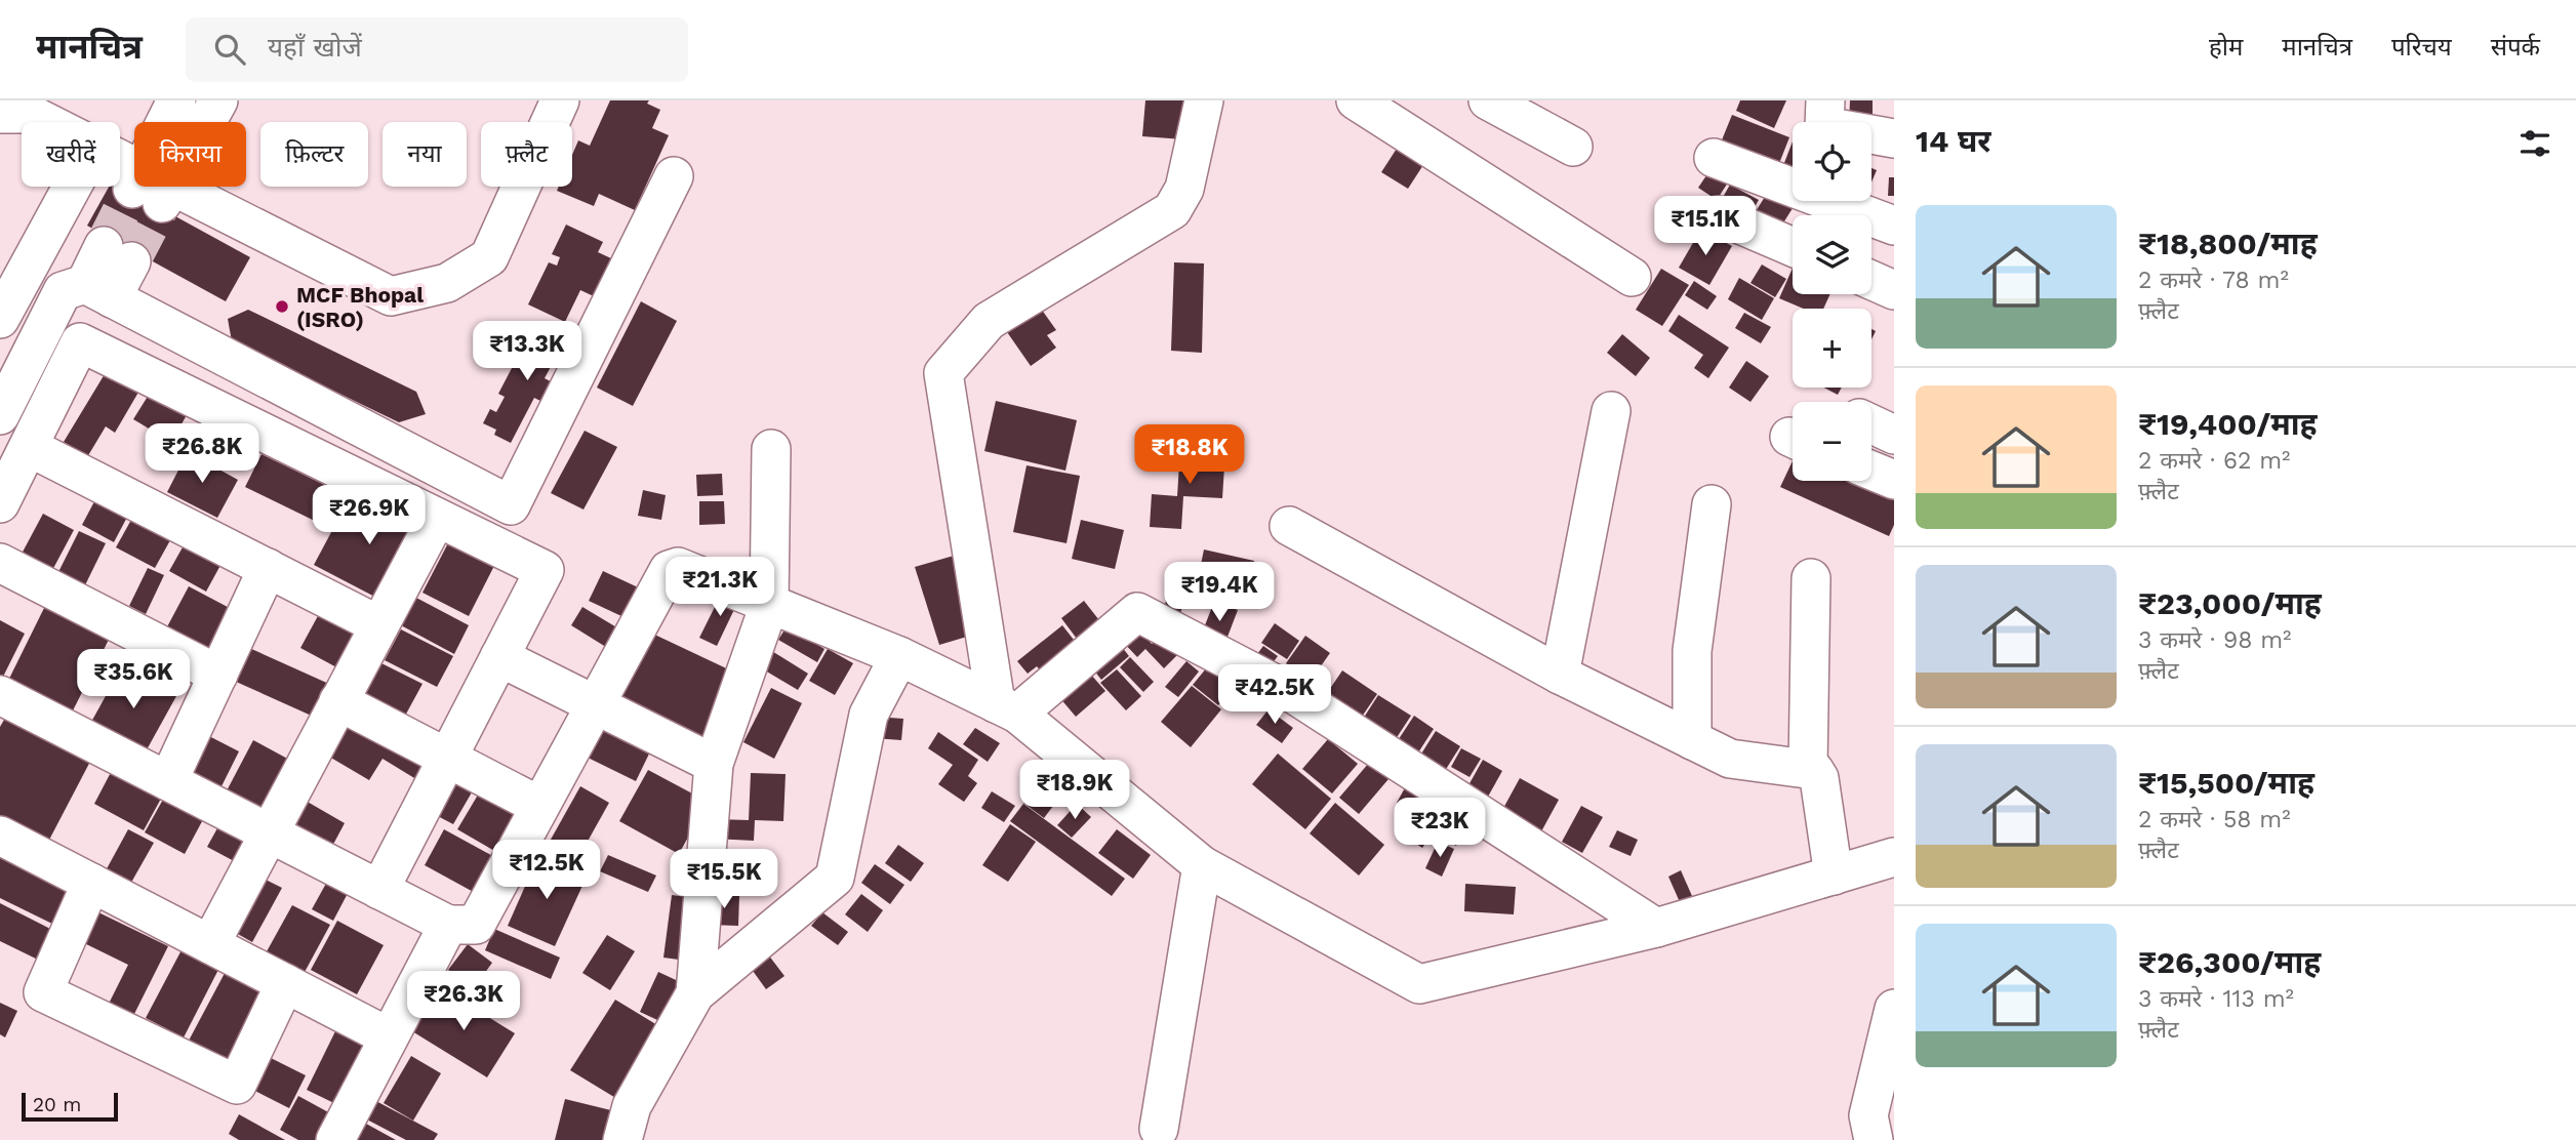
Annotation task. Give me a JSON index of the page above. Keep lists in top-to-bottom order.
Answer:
{
  "places": ["MCF Bhopal (ISRO)"],
  "scale_bar": "20 m",
  "page": {
    "header": "मानचित्र",
    "search": "यहाँ खोजें",
    "nav": [
      "होम",
      "मानचित्र",
      "परिचय",
      "संपर्क"
    ],
    "heading": "14 घर",
    "map_buttons": ["+", "−"],
    "chip": [
      "खरीदें",
      "किराया",
      "फ़िल्टर",
      "नया",
      "फ़्लैट"
    ],
    "list": [
      {
        "name": "₹18,800/माह",
        "note": "2 कमरे · 78 m² · फ़्लैट"
      },
      {
        "name": "₹19,400/माह",
        "note": "2 कमरे · 62 m² · फ़्लैट"
      },
      {
        "name": "₹23,000/माह",
        "note": "3 कमरे · 98 m² · फ़्लैट"
      },
      {
        "name": "₹15,500/माह",
        "note": "2 कमरे · 58 m² · फ़्लैट"
      },
      {
        "name": "₹26,300/माह",
        "note": "3 कमरे · 113 m² · फ़्लैट"
      }
    ],
    "price": [
      "₹15.1K",
      "₹13.3K",
      "₹26.8K",
      "₹18.8K",
      "₹26.9K",
      "₹21.3K",
      "₹19.4K",
      "₹35.6K",
      "₹42.5K",
      "₹18.9K",
      "₹23K",
      "₹12.5K",
      "₹15.5K",
      "₹26.3K"
    ],
    "scale": "20 m"
  }
}
